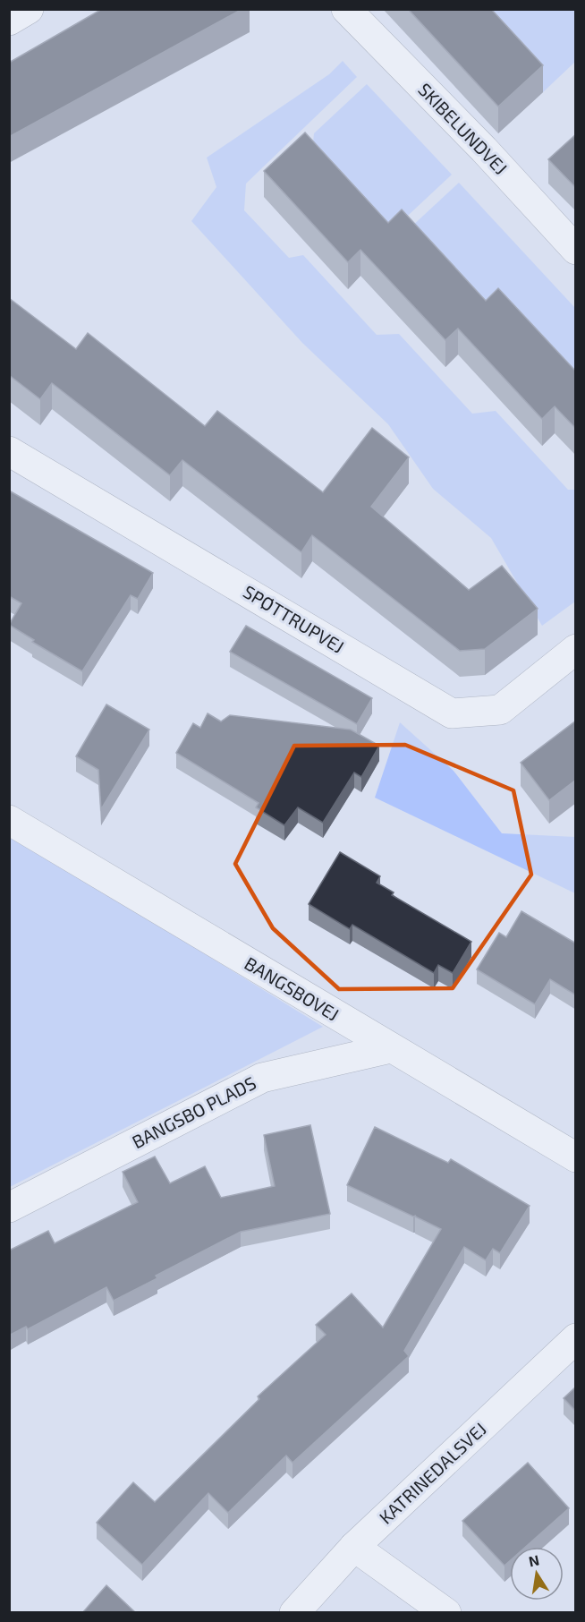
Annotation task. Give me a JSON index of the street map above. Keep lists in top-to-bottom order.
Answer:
{
  "streets": {
    "street": [
      "SKIBELUNDVEJ",
      "SPØTTRUPVEJ",
      "BANGSBOVEJ",
      "BANGSBO PLADS",
      "KATRINEDALSVEJ"
    ]
  },
  "crossings": [
    ["BANGSBOVEJ", "BANGSBO PLADS"]
  ],
  "north": "top"
}
